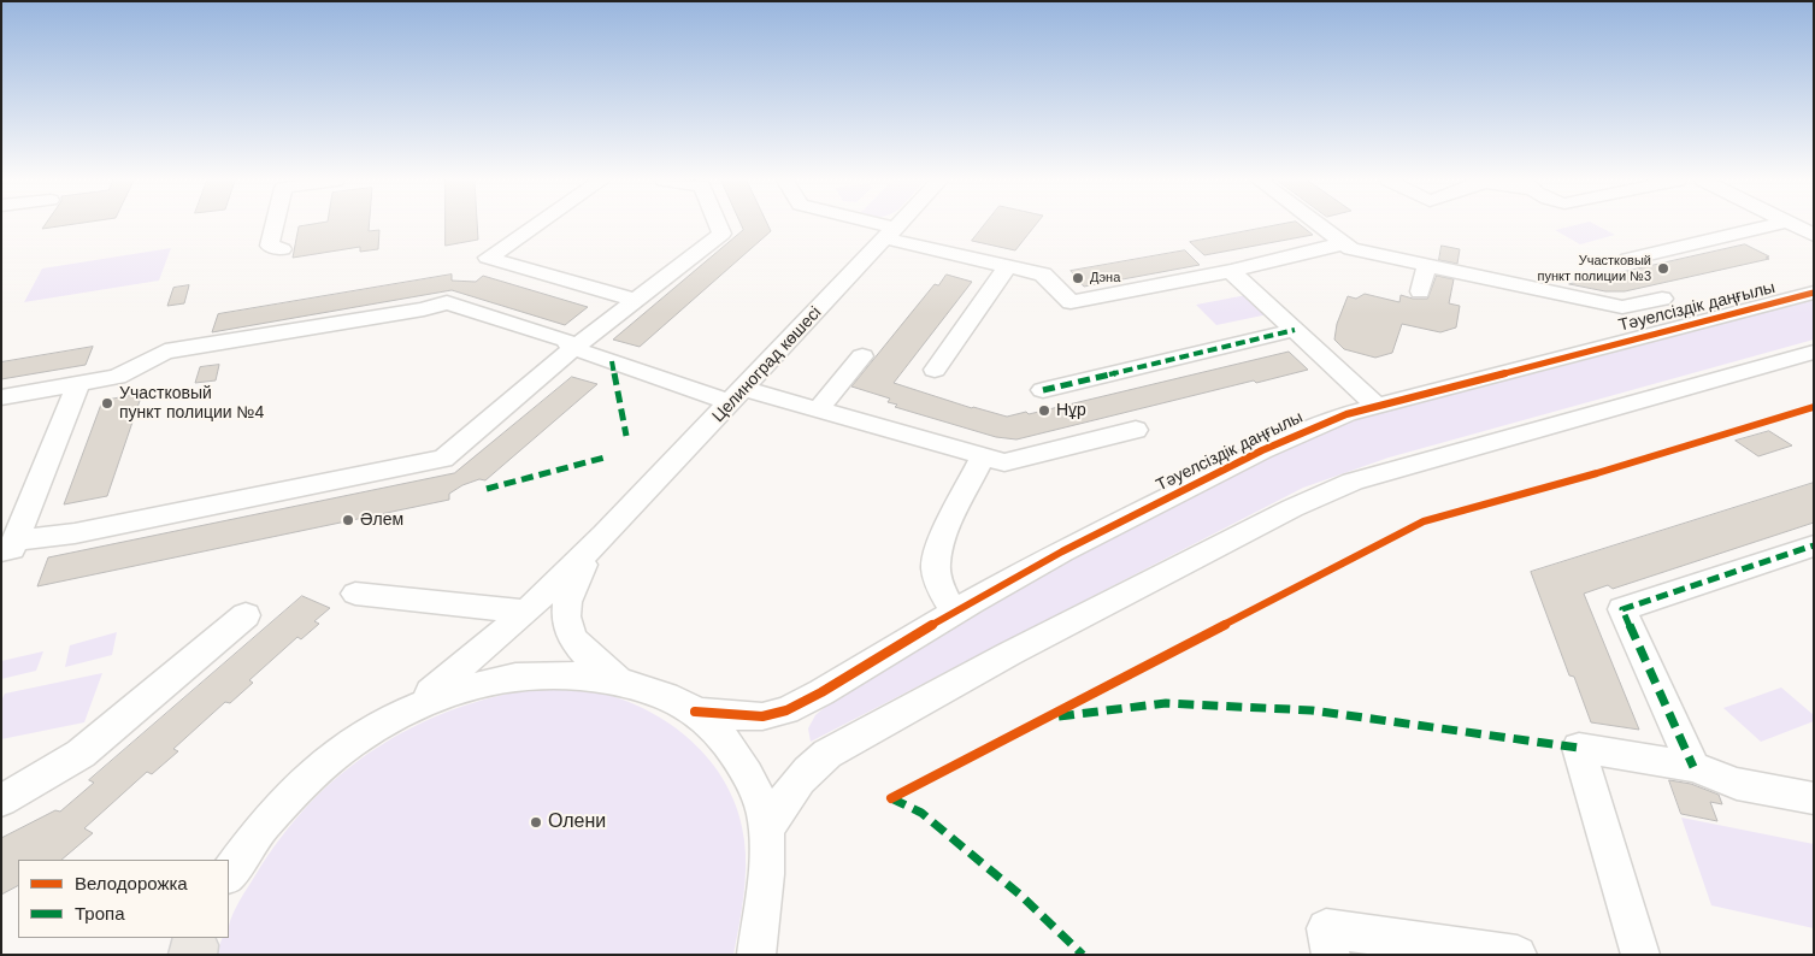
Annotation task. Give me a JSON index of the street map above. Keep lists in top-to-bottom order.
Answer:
{
  "streets": {
    "street": ["Тәуелсіздік даңғылы", "Целиноград көшесі"]
  },
  "places": [
    "Участковый пункт полиции №3",
    "Дэна",
    "Участковый пункт полиции №4",
    "Нұр",
    "Әлем",
    "Олени"
  ],
  "legend": ["Велодорожка", "Тропа"]
}
